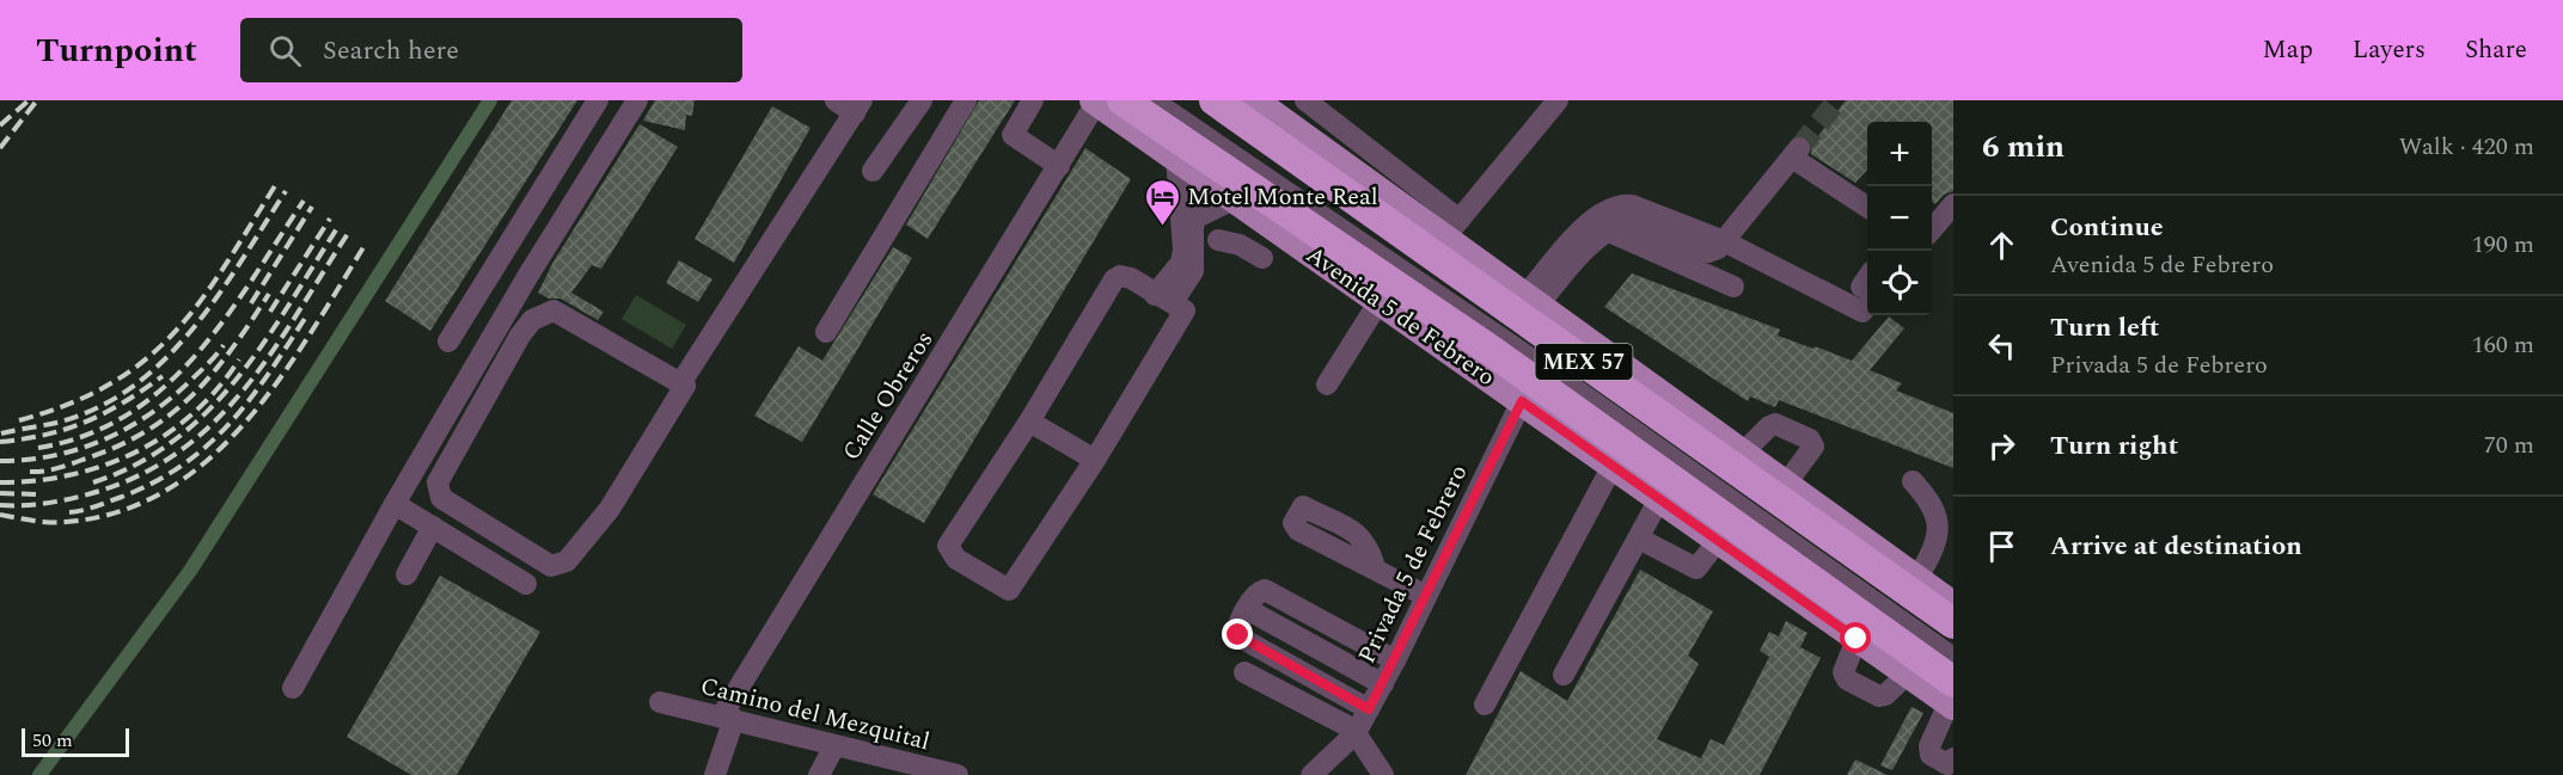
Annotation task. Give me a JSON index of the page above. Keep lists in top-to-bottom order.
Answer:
{
  "streets": {
    "highway": ["Avenida 5 de Febrero", "MEX 57"],
    "street": ["Calle Obreros", "Privada 5 de Febrero", "Camino del Mezquital"]
  },
  "crossings": [
    ["Avenida 5 de Febrero", "Calle Obreros"],
    ["Avenida 5 de Febrero", "Privada 5 de Febrero"],
    ["Calle Obreros", "Camino del Mezquital"]
  ],
  "places": {
    "hotel": ["Motel Monte Real"]
  },
  "scale_bar": "50 m",
  "page": {
    "header": "Turnpoint",
    "search": "Search here",
    "nav": ["Map", "Layers", "Share"],
    "heading": ["6 min", "Walk · 420 m"],
    "map_buttons": ["+", "−"],
    "list": [
      ["Continue", "Avenida 5 de Febrero", "190 m"],
      ["Turn left", "Privada 5 de Febrero", "160 m"],
      ["Turn right", "70 m"],
      "Arrive at destination"
    ],
    "scale": "50 m"
  }
}
